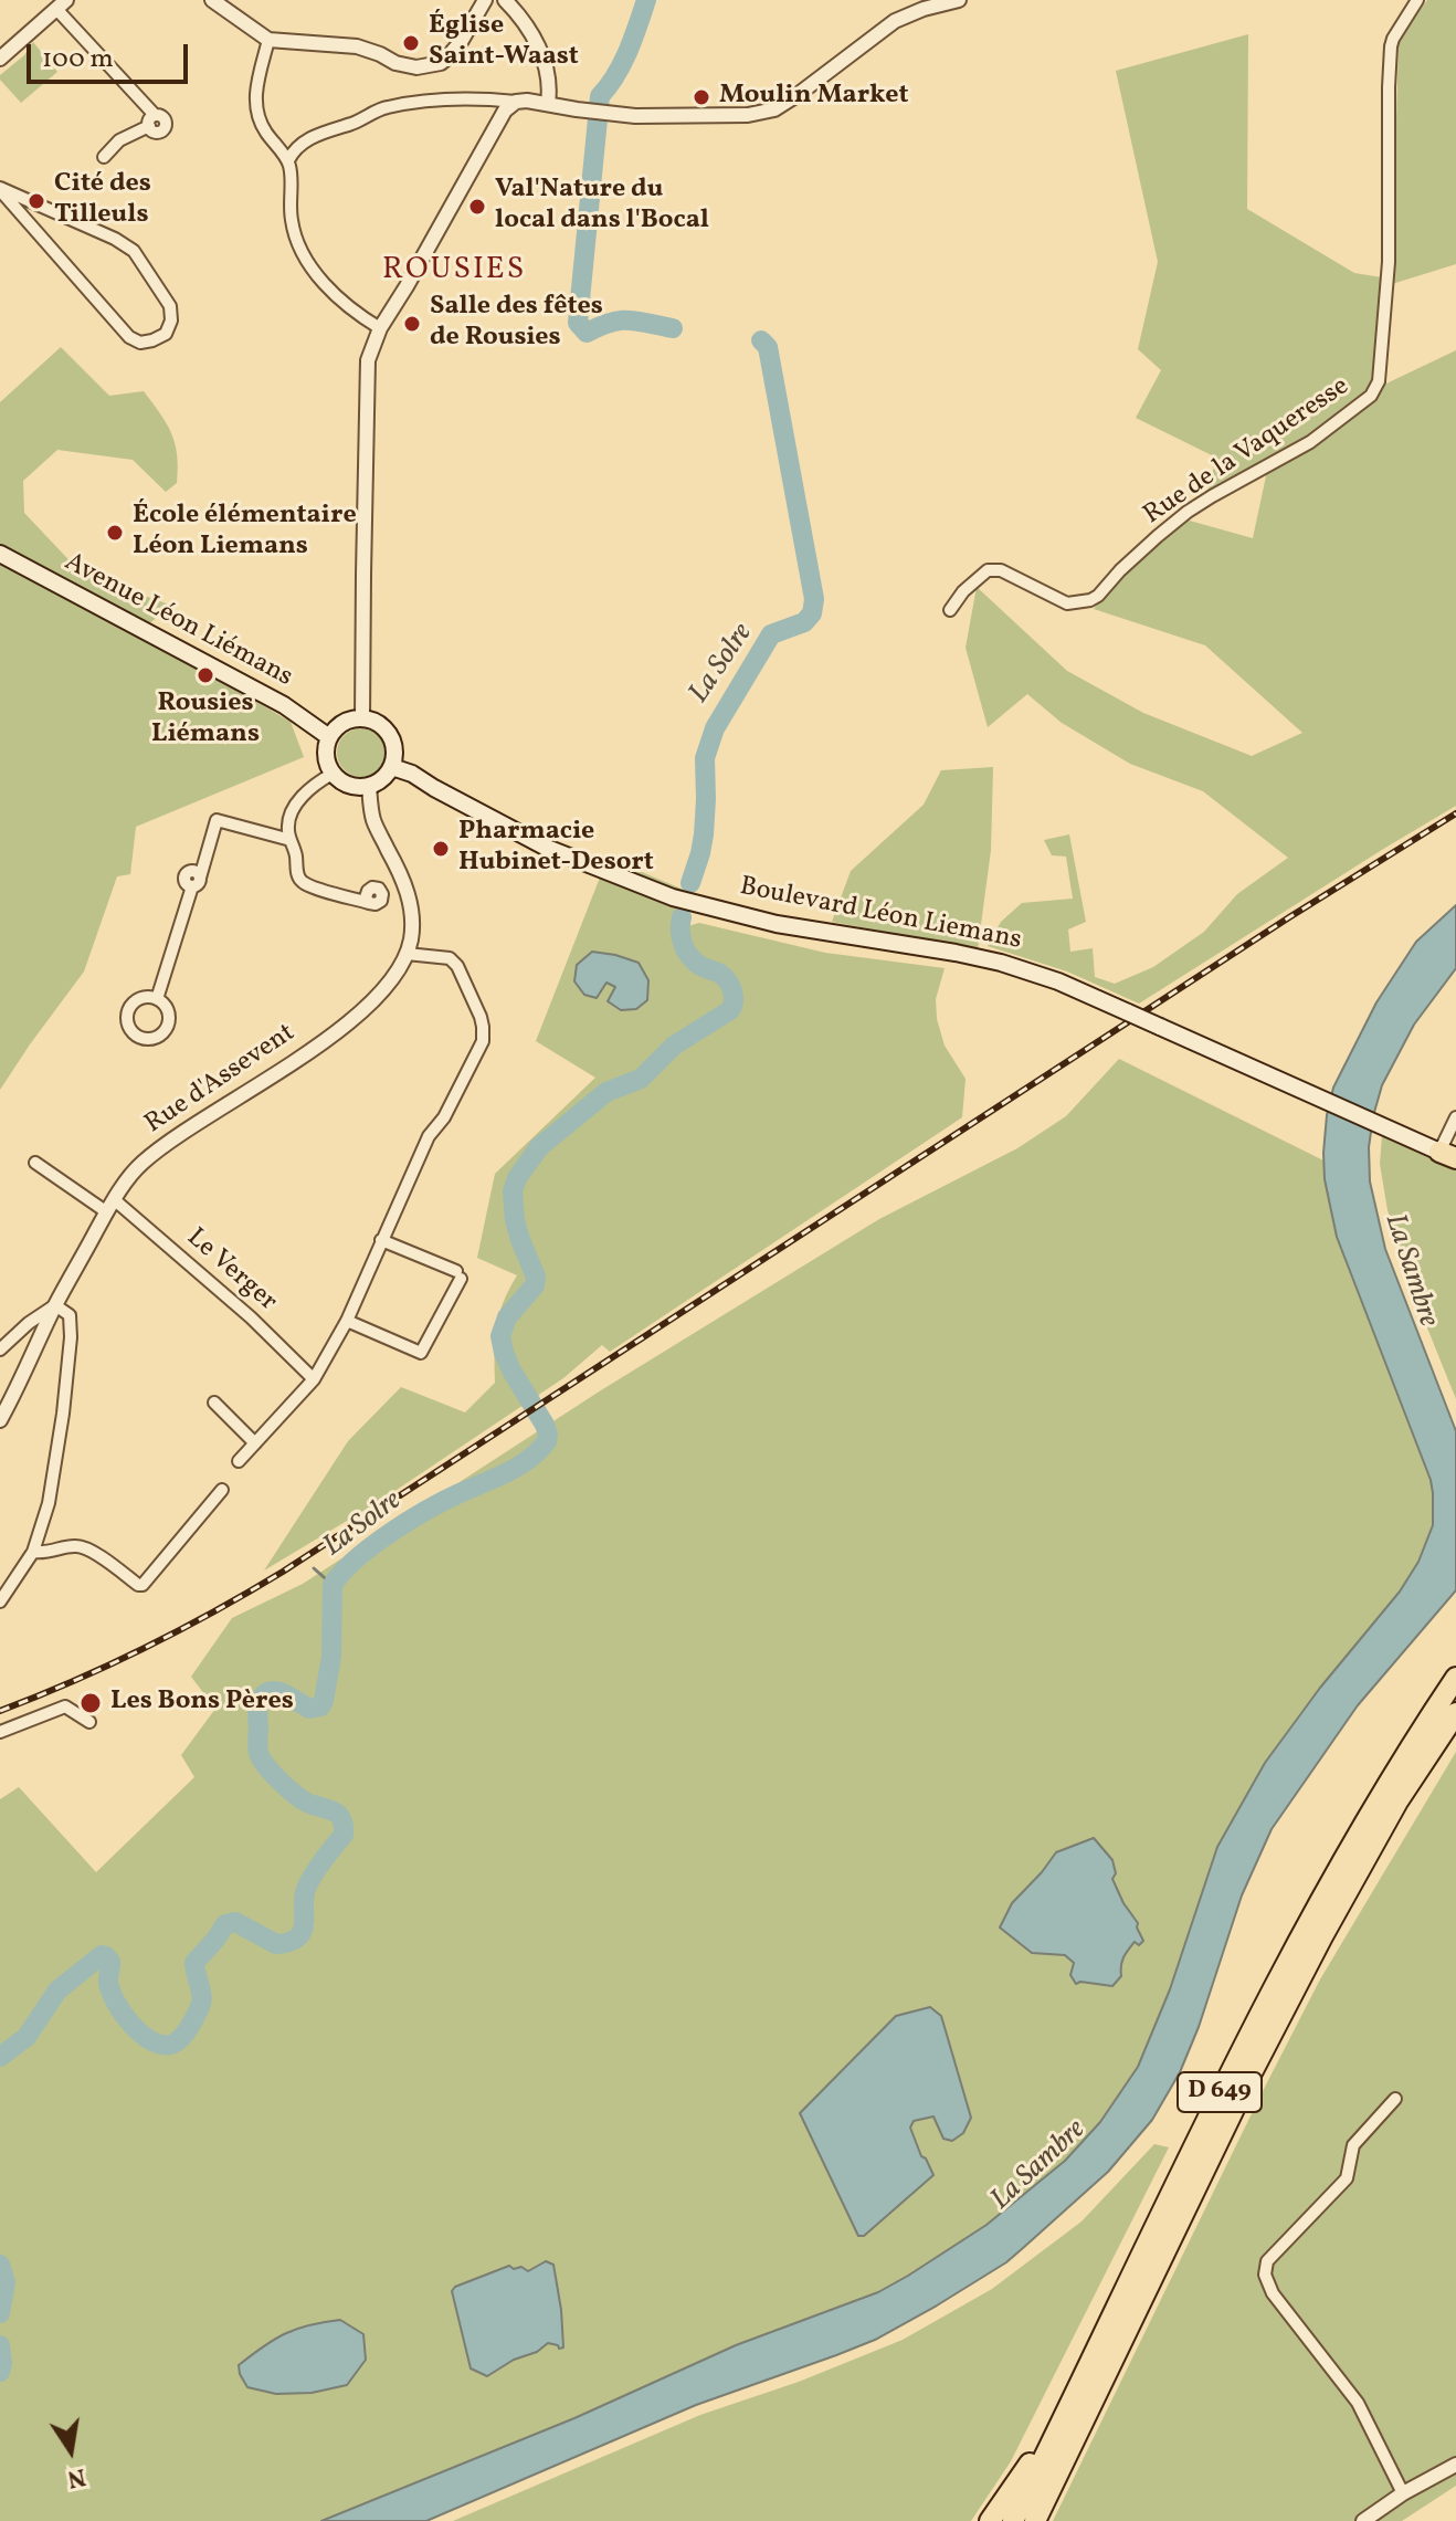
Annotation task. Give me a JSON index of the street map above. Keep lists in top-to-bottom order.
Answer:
{
  "streets": {
    "highway": ["D 649"],
    "main road": ["Avenue Léon Liémans", "Boulevard Léon Liemans"],
    "street": ["Rue de la Vaqueresse", "Rue d'Assevent", "Le Verger"]
  },
  "crossings": [
    ["Avenue Léon Liémans", "Boulevard Léon Liemans"],
    ["Avenue Léon Liémans", "Rue d'Assevent"],
    ["Boulevard Léon Liemans", "Rue d'Assevent"],
    ["Rue d'Assevent", "Le Verger"]
  ],
  "districts": ["ROUSIES"],
  "water": ["La Solre", "La Sambre"],
  "places": [
    "Église Saint-Waast",
    "Moulin Market",
    "Cité des Tilleuls",
    "Val'Nature du local dans l'Bocal",
    "Salle des fêtes de Rousies",
    "École élémentaire Léon Liemans",
    "Rousies Liémans",
    "Pharmacie Hubinet-Desort",
    "Les Bons Pères"
  ],
  "scale_bar": "100 m",
  "north": "bottom"
}
